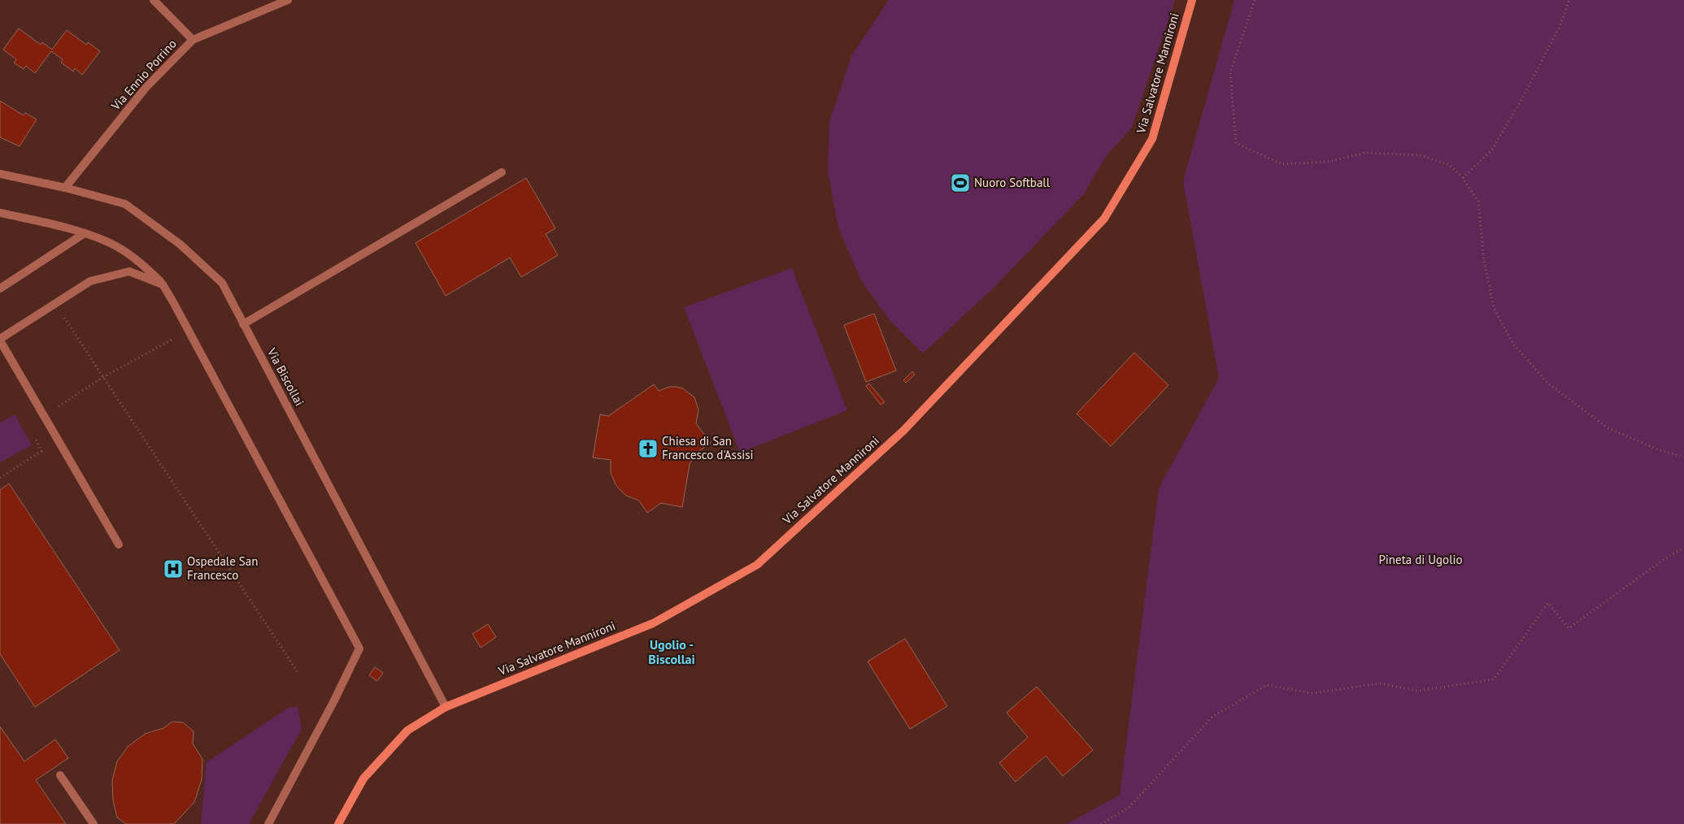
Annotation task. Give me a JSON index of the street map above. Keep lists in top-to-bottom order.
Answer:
{
  "streets": {
    "street": ["Via Salvatore Mannironi", "Via Ennio Porrino", "Via Biscollai"]
  },
  "crossings": [
    ["Via Salvatore Mannironi", "Via Biscollai"],
    ["Via Ennio Porrino", "Via Biscollai"]
  ],
  "districts": ["Ugolio - Biscollai"],
  "parks": ["Pineta di Ugolio"],
  "places": {
    "sports": ["Nuoro Softball"],
    "church": ["Chiesa di San Francesco d'Assisi"],
    "hospital": ["Ospedale San Francesco"]
  }
}
